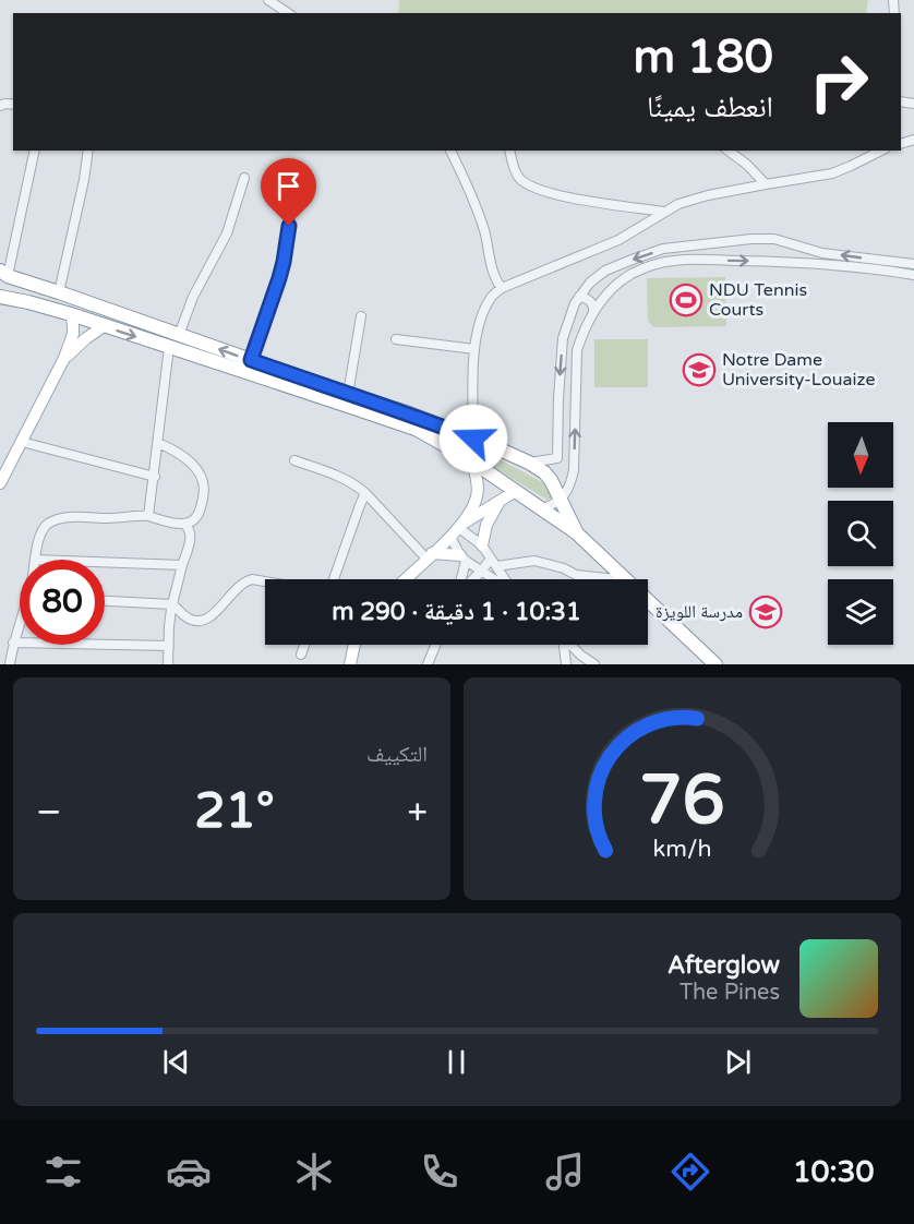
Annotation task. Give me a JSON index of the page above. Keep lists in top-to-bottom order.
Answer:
{
  "places": {
    "sports": ["NDU Tennis Courts"],
    "school or university": ["Notre Dame University-Louaize", "مدرسة اللويزة"]
  },
  "north": "bottom",
  "page": {
    "turn": ["180 m", "انعطف يمينًا"],
    "limit": "80",
    "trip": "10:31 · 1 دقيقة · 290 m",
    "tile": "التكييف",
    "heat": ["−", "21°", "+"],
    "song": ["Afterglow", "The Pines"],
    "tabs": "10:30",
    "gauge": ["76", "km/h"]
  }
}
